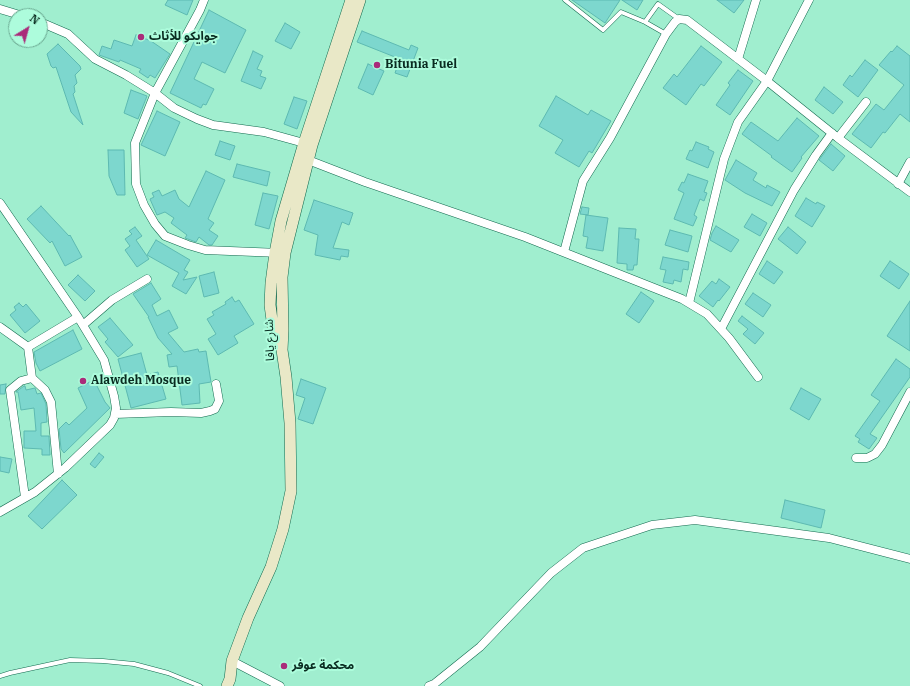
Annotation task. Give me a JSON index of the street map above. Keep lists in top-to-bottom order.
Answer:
{
  "streets": {
    "street": ["شارع يافا"]
  },
  "places": [
    "جوايكو للأثاث",
    "Bitunia Fuel",
    "Alawdeh Mosque",
    "محكمة عوفر"
  ],
  "north": "top right"
}
